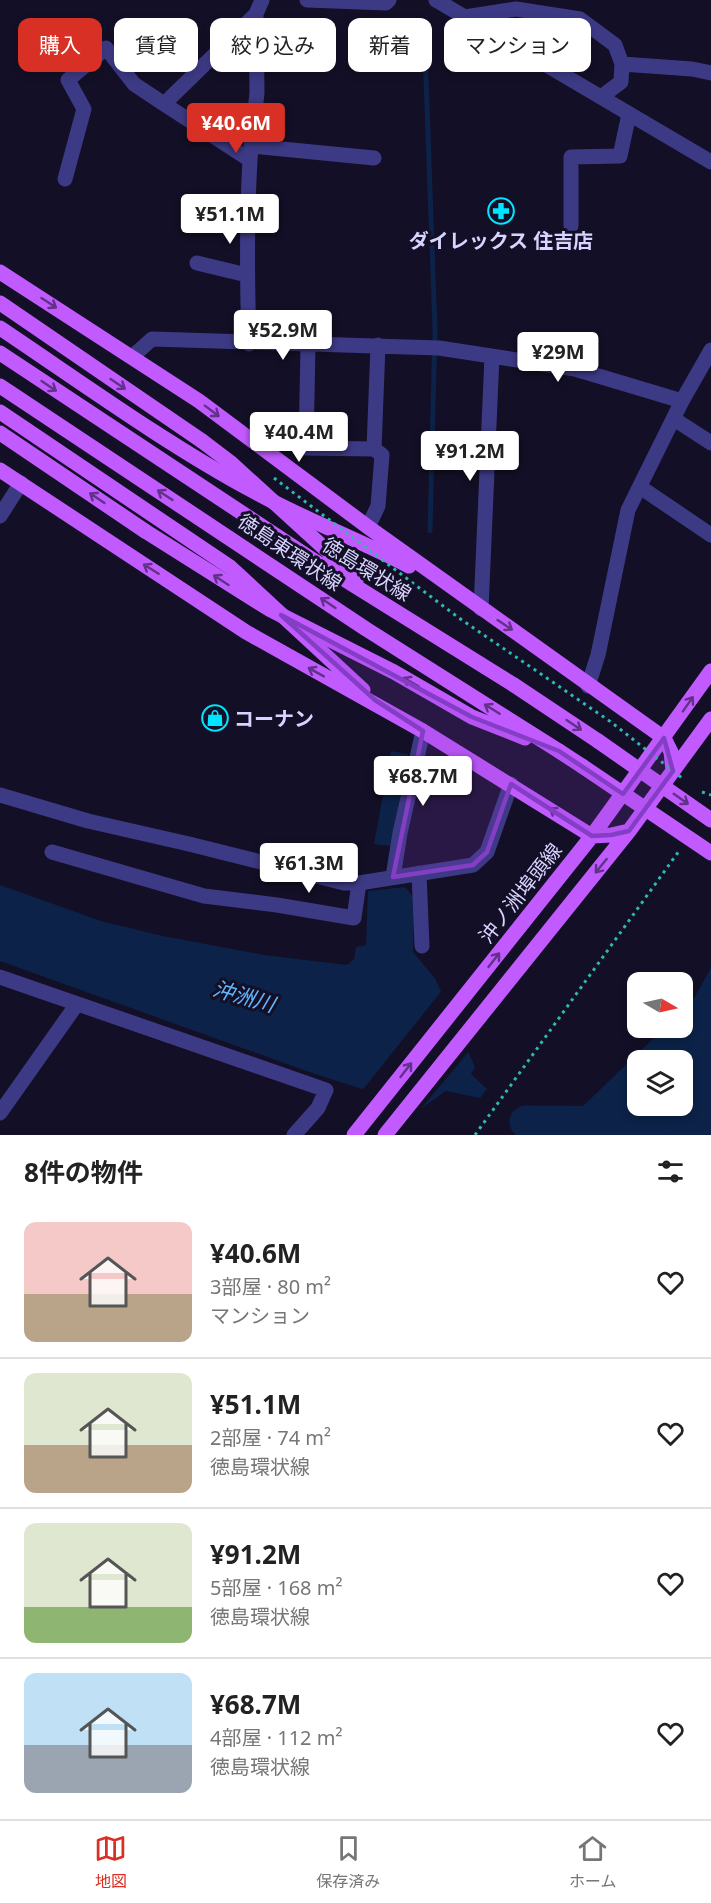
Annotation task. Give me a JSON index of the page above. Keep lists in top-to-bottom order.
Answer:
{
  "streets": {
    "main road": ["徳島東環状線", "徳島環状線", "沖ノ洲埠頭線"]
  },
  "crossings": [
    ["徳島環状線", "沖ノ洲埠頭線"]
  ],
  "water": ["沖洲川"],
  "places": {
    "pharmacy": ["ダイレックス 住吉店"],
    "shop": ["コーナン"]
  },
  "north": "right",
  "page": {
    "chip": [
      "購入",
      "賃貸",
      "絞り込み",
      "新着",
      "マンション"
    ],
    "price": [
      "¥40.6M",
      "¥51.1M",
      "¥52.9M",
      "¥29M",
      "¥40.4M",
      "¥91.2M",
      "¥68.7M",
      "¥61.3M"
    ],
    "heading": "8件の物件",
    "list": [
      {
        "name": "¥40.6M",
        "note": "3部屋 · 80 m² · マンション"
      },
      {
        "name": "¥51.1M",
        "note": "2部屋 · 74 m² · 徳島環状線"
      },
      {
        "name": "¥91.2M",
        "note": "5部屋 · 168 m² · 徳島環状線"
      },
      {
        "name": "¥68.7M",
        "note": "4部屋 · 112 m² · 徳島環状線"
      }
    ],
    "tabs": ["地図", "保存済み", "ホーム"]
  }
}
